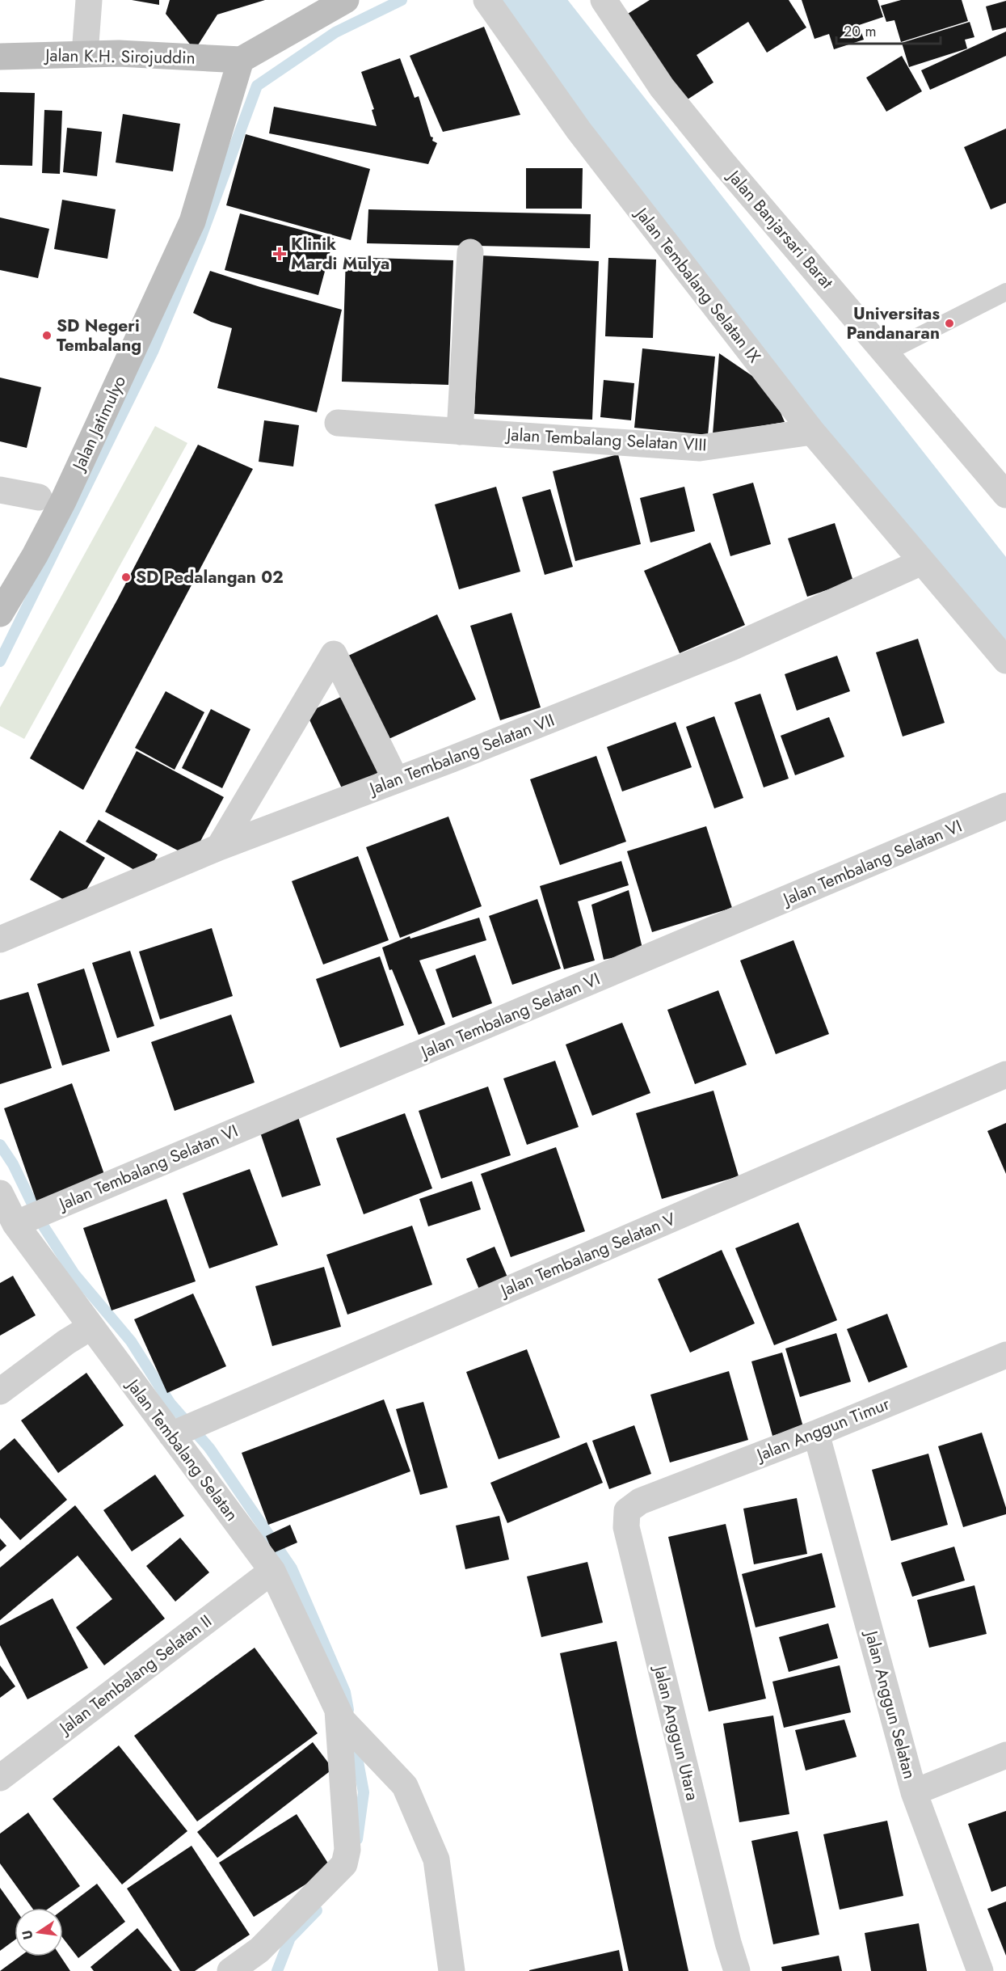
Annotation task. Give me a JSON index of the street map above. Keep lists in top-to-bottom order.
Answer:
{
  "streets": {
    "street": [
      "Jalan K.H. Sirojuddin",
      "Jalan Banjarsari Barat",
      "Jalan Tembalang Selatan IX",
      "Jalan Jatimulyo",
      "Jalan Tembalang Selatan VIII",
      "Jalan Tembalang Selatan VII",
      "Jalan Tembalang Selatan VI",
      "Jalan Tembalang Selatan V",
      "Jalan Anggun Timur",
      "Jalan Tembalang Selatan",
      "Jalan Tembalang Selatan II",
      "Jalan Anggun Selatan",
      "Jalan Anggun Utara"
    ]
  },
  "crossings": [
    ["Jalan K.H. Sirojuddin", "Jalan Jatimulyo"],
    ["Jalan Tembalang Selatan IX", "Jalan Tembalang Selatan VIII"],
    ["Jalan Tembalang Selatan IX", "Jalan Tembalang Selatan VII"],
    ["Jalan Tembalang Selatan VI", "Jalan Tembalang Selatan"],
    ["Jalan Tembalang Selatan V", "Jalan Tembalang Selatan"],
    ["Jalan Anggun Timur", "Jalan Anggun Selatan"],
    ["Jalan Anggun Timur", "Jalan Anggun Utara"],
    ["Jalan Tembalang Selatan", "Jalan Tembalang Selatan II"]
  ],
  "places": {
    "health": ["Klinik Mardi Mulya"],
    "other": ["Universitas Pandanaran", "SD Negeri Tembalang", "SD Pedalangan 02"]
  },
  "scale_bar": "20 m",
  "north": "left"
}
